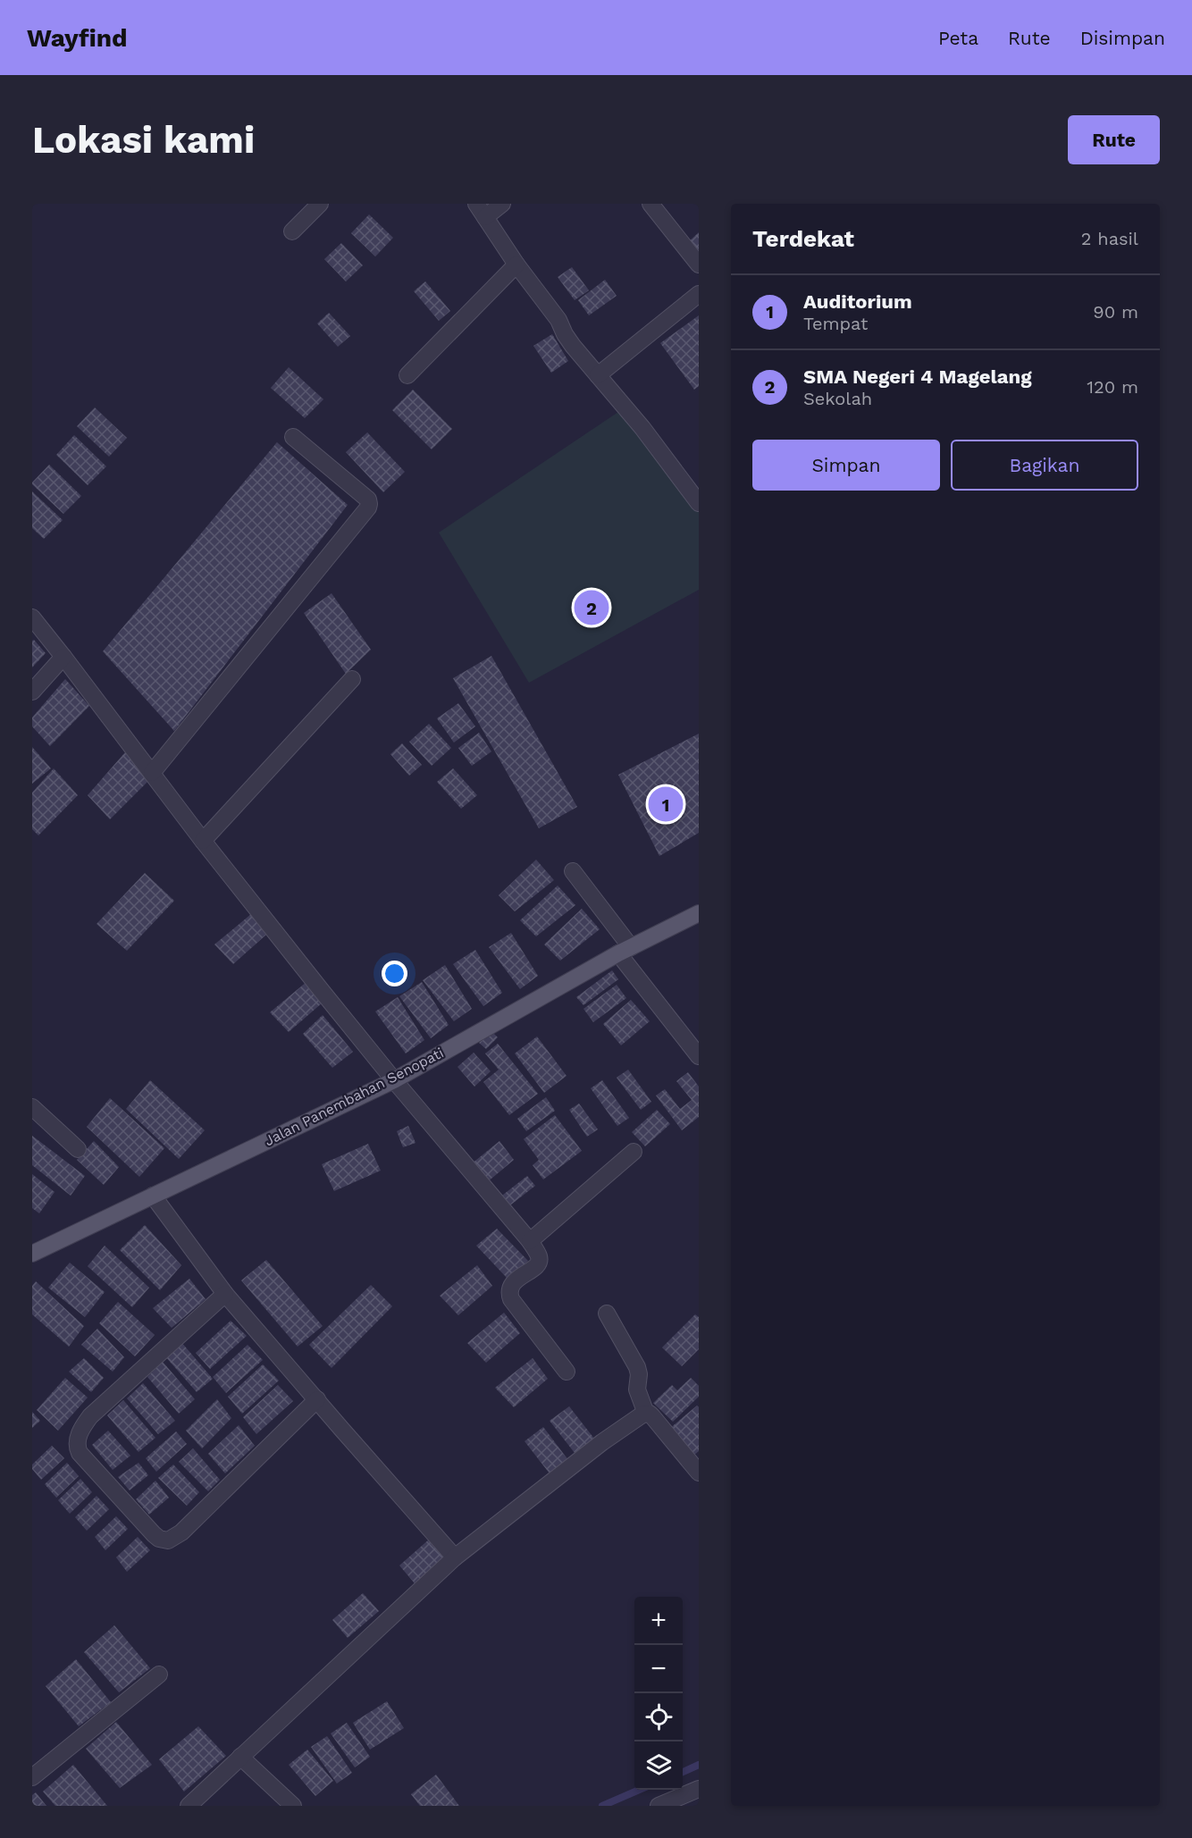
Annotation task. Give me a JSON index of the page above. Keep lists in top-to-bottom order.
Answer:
{
  "streets": {
    "main road": ["Jalan Panembahan Senopati"]
  },
  "page": {
    "header": "Wayfind",
    "nav": ["Peta", "Rute", "Disimpan"],
    "buttons": [
      "Rute",
      ["Simpan", "Bagikan"]
    ],
    "title": "Lokasi kami",
    "heading": ["Terdekat", "2 hasil"],
    "list": [
      {
        "mark": "1",
        "name": "Auditorium",
        "note": "Tempat",
        "value": "90 m"
      },
      {
        "mark": "2",
        "name": "SMA Negeri 4 Magelang",
        "note": "Sekolah",
        "value": "120 m"
      }
    ],
    "pins": ["2", "1"],
    "map_buttons": ["+", "−"]
  }
}
